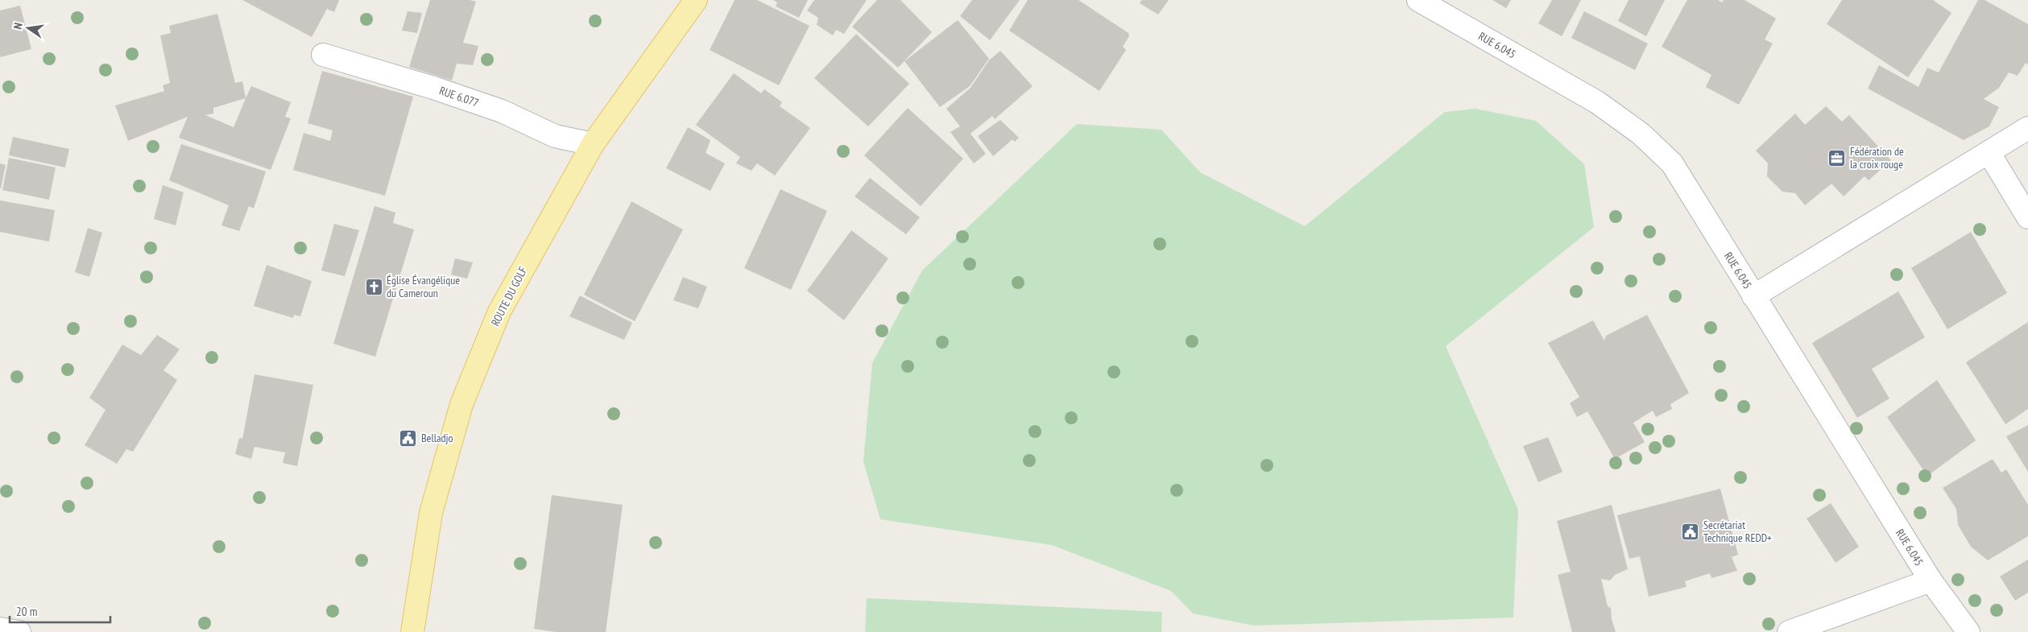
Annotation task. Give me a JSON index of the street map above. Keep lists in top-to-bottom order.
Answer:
{
  "streets": {
    "main road": ["ROUTE DU GOLF"],
    "street": ["RUE 6.045", "RUE 6.077"]
  },
  "crossings": [
    ["RUE 6.077", "ROUTE DU GOLF"]
  ],
  "places": {
    "office": ["Fédération de la croix rouge"],
    "church": ["Église Évangélique du Cameroun"],
    "public building": ["Belladjo", "Secrétariat Technique REDD+"]
  },
  "scale_bar": "20 m",
  "north": "left"
}
